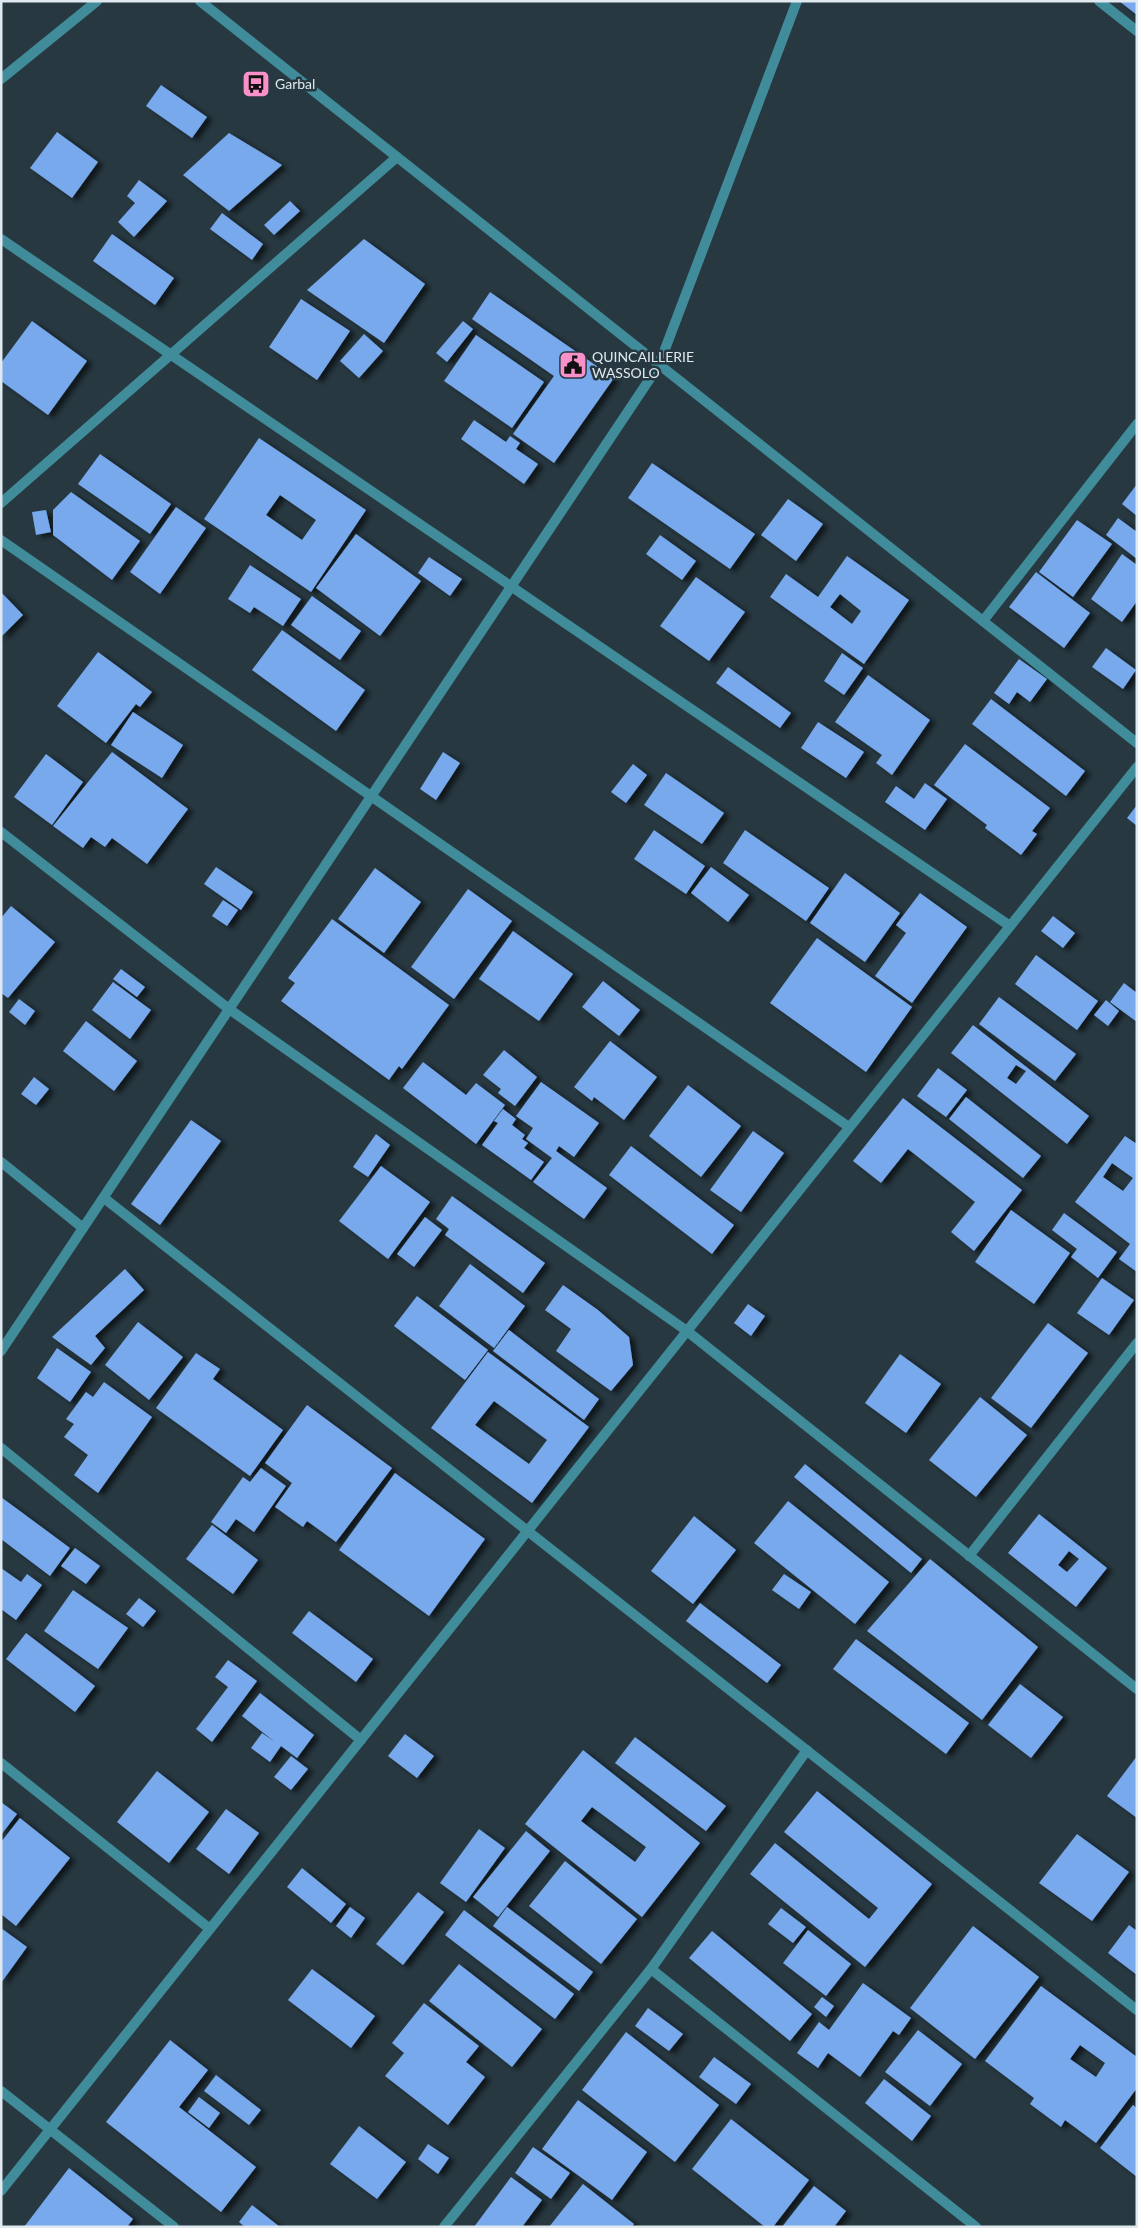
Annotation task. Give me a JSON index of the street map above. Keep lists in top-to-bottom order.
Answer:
{
  "places": {
    "bus stop": ["Garbal"],
    "public building": ["QUINCAILLERIE WASSOLO"]
  }
}
